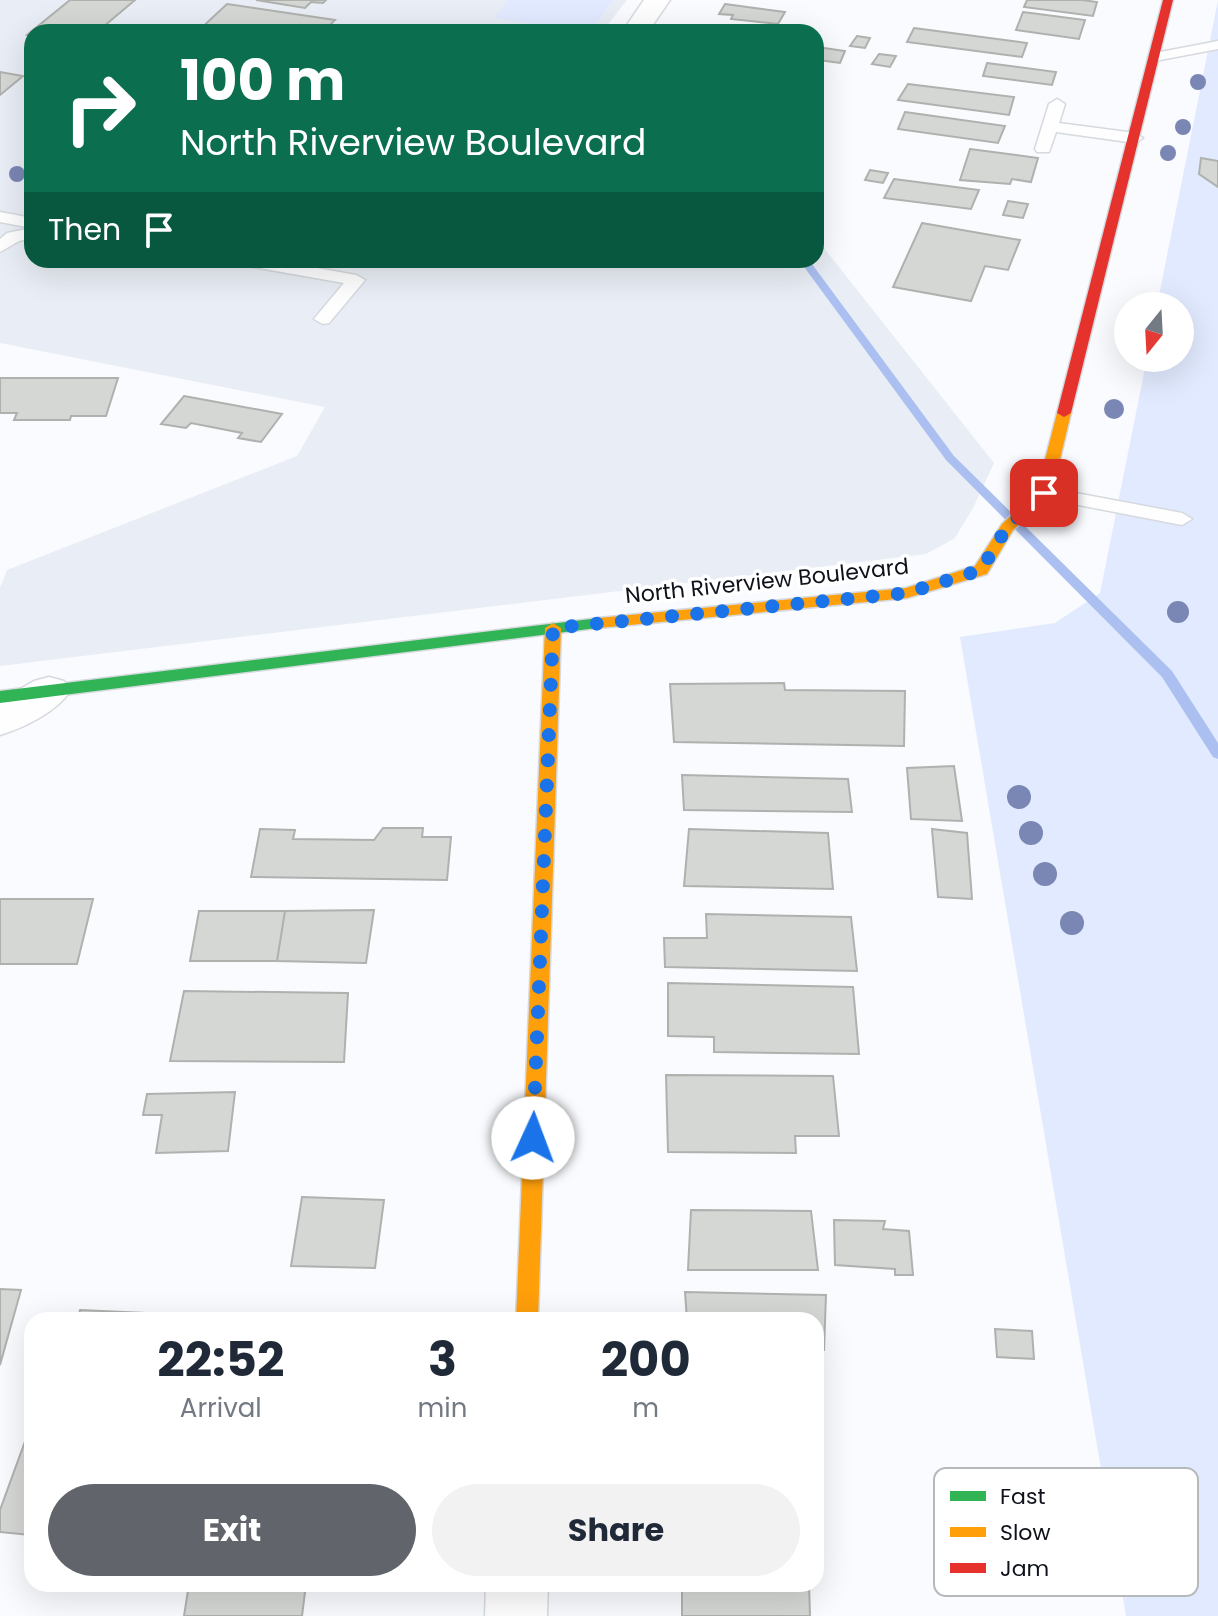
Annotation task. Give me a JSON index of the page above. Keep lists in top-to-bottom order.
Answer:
{
  "streets": {
    "street": ["North Riverview Boulevard"]
  },
  "legend": ["Fast", "Slow", "Jam"],
  "north": "bottom",
  "page": {
    "turn": ["100 m", "North Riverview Boulevard"],
    "then": "Then",
    "eta": [
      "22:52",
      "Arrival",
      "3",
      "min",
      "200",
      "m"
    ],
    "buttons": ["Exit", "Share"]
  }
}
